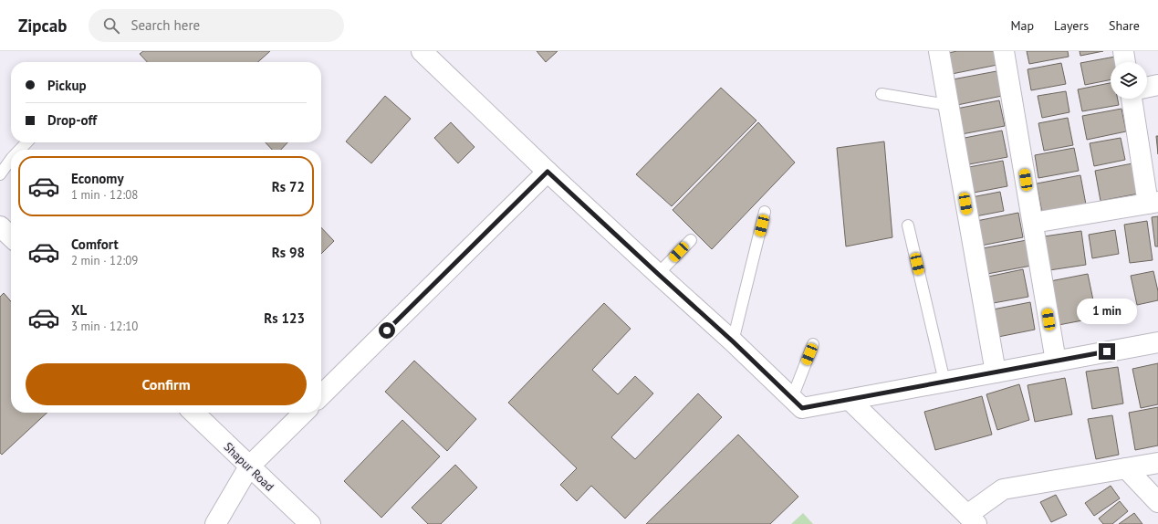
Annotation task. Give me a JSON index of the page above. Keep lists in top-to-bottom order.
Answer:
{
  "streets": {
    "street": ["Shapur Road"]
  },
  "page": {
    "header": "Zipcab",
    "search": "Search here",
    "nav": ["Map", "Layers", "Share"],
    "banner": ["Pickup", "Drop-off"],
    "list": [
      {
        "name": "Economy",
        "note": "1 min · 12:08",
        "value": "Rs 72"
      },
      {
        "name": "Comfort",
        "note": "2 min · 12:09",
        "value": "Rs 98"
      },
      {
        "name": "XL",
        "note": "3 min · 12:10",
        "value": "Rs 123"
      }
    ],
    "bubble": "1 min",
    "buttons": "Confirm"
  }
}
